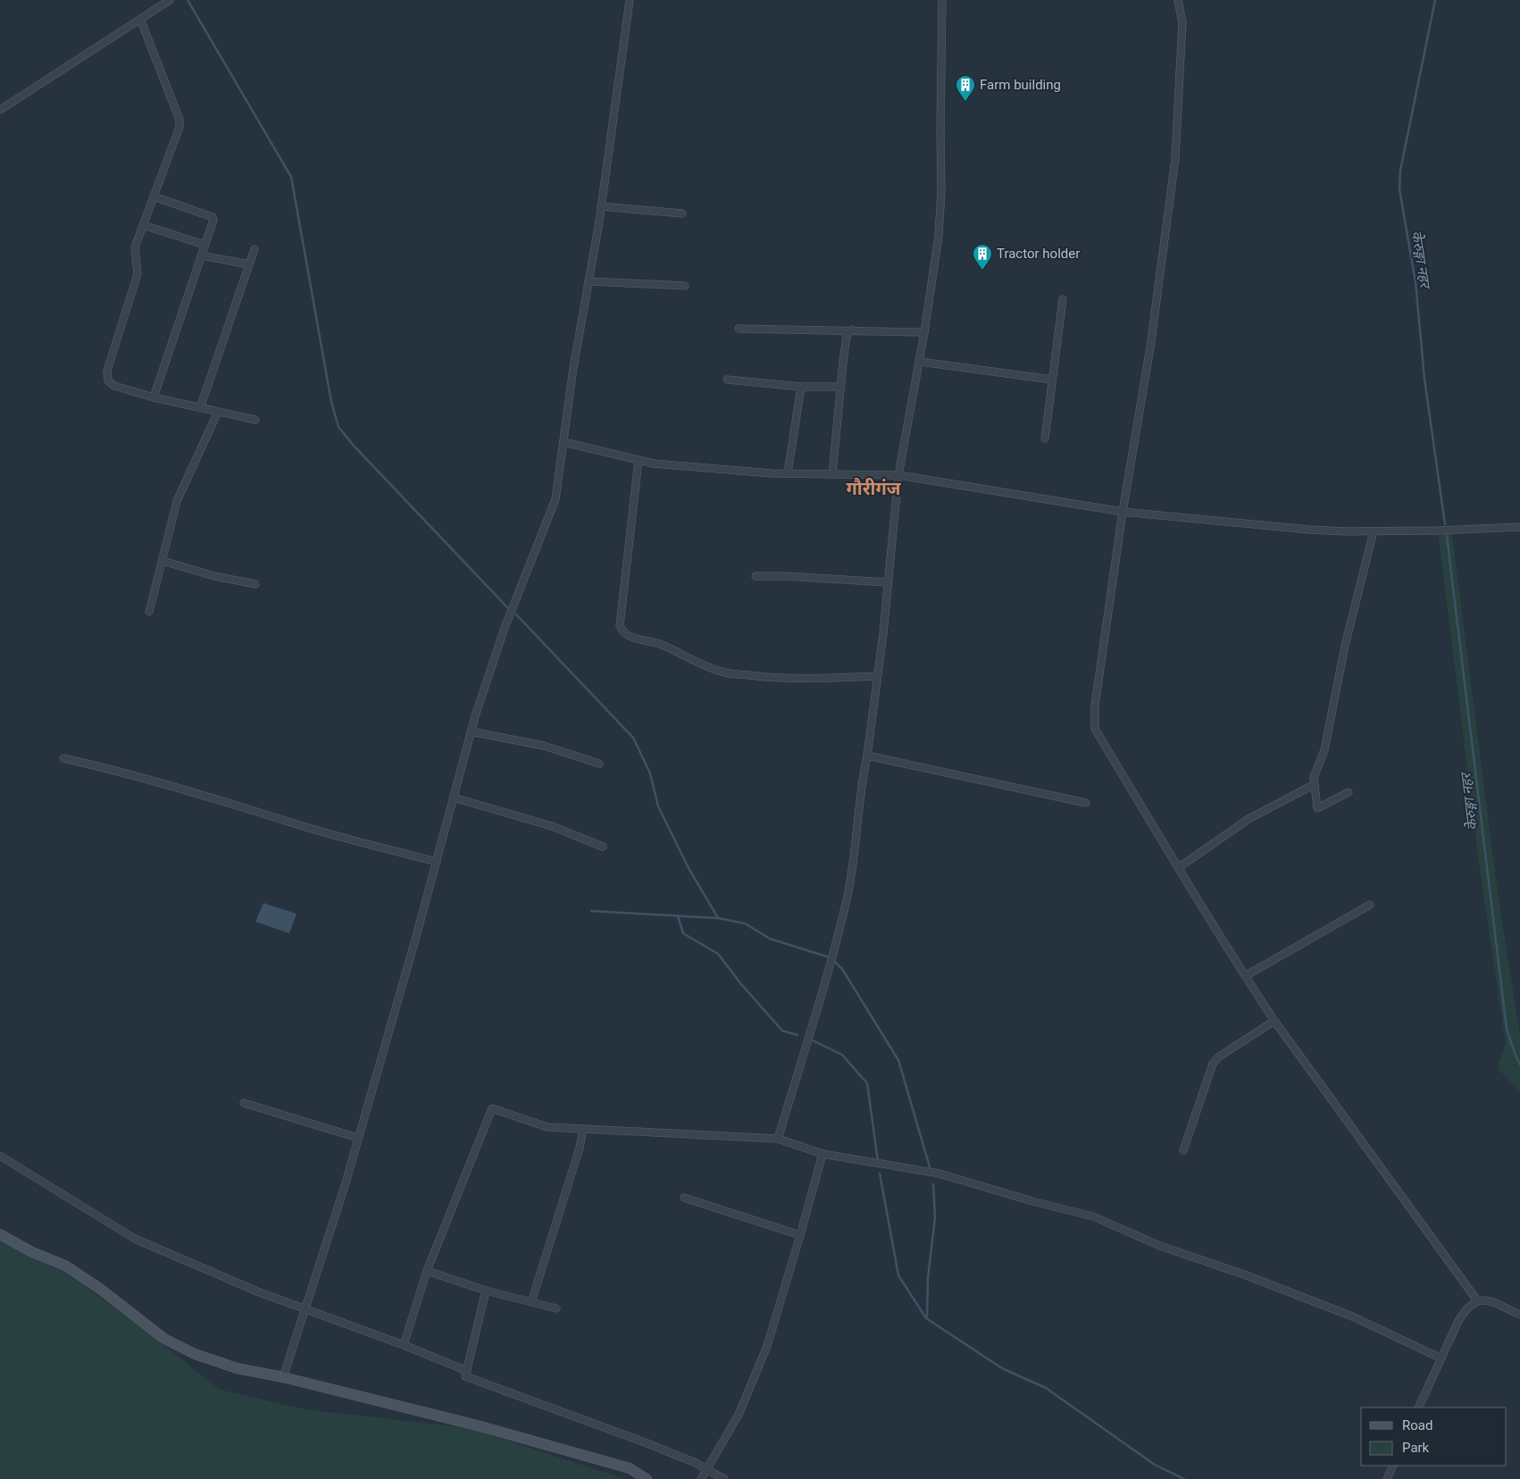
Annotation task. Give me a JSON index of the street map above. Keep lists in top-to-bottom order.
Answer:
{
  "districts": ["गौरीगंज"],
  "water": ["केेरुङ्गा नहर"],
  "places": {
    "building": ["Farm building", "Tractor holder"]
  },
  "legend": ["Road", "Park"]
}
